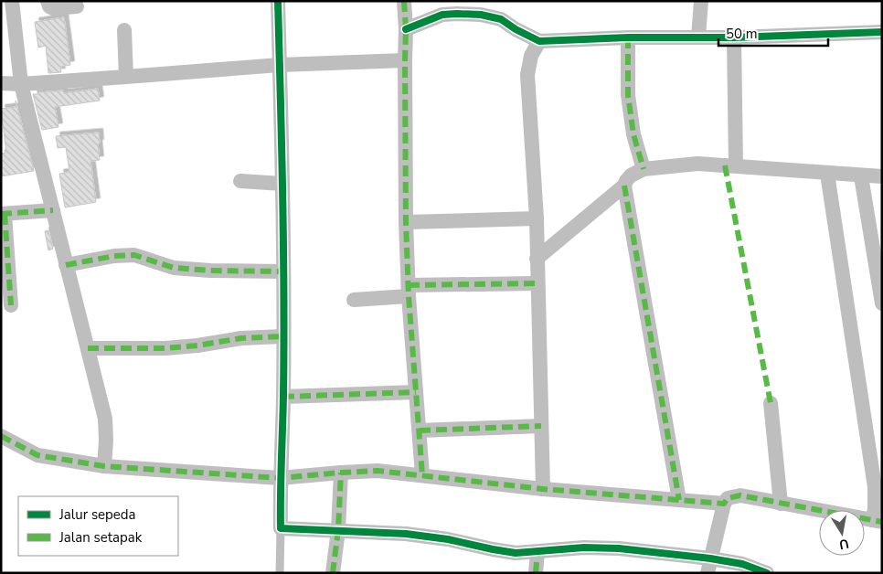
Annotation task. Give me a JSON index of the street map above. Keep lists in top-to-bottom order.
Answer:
{
  "legend": ["Jalur sepeda", "Jalan setapak"],
  "scale_bar": "50 m",
  "north": "bottom"
}
